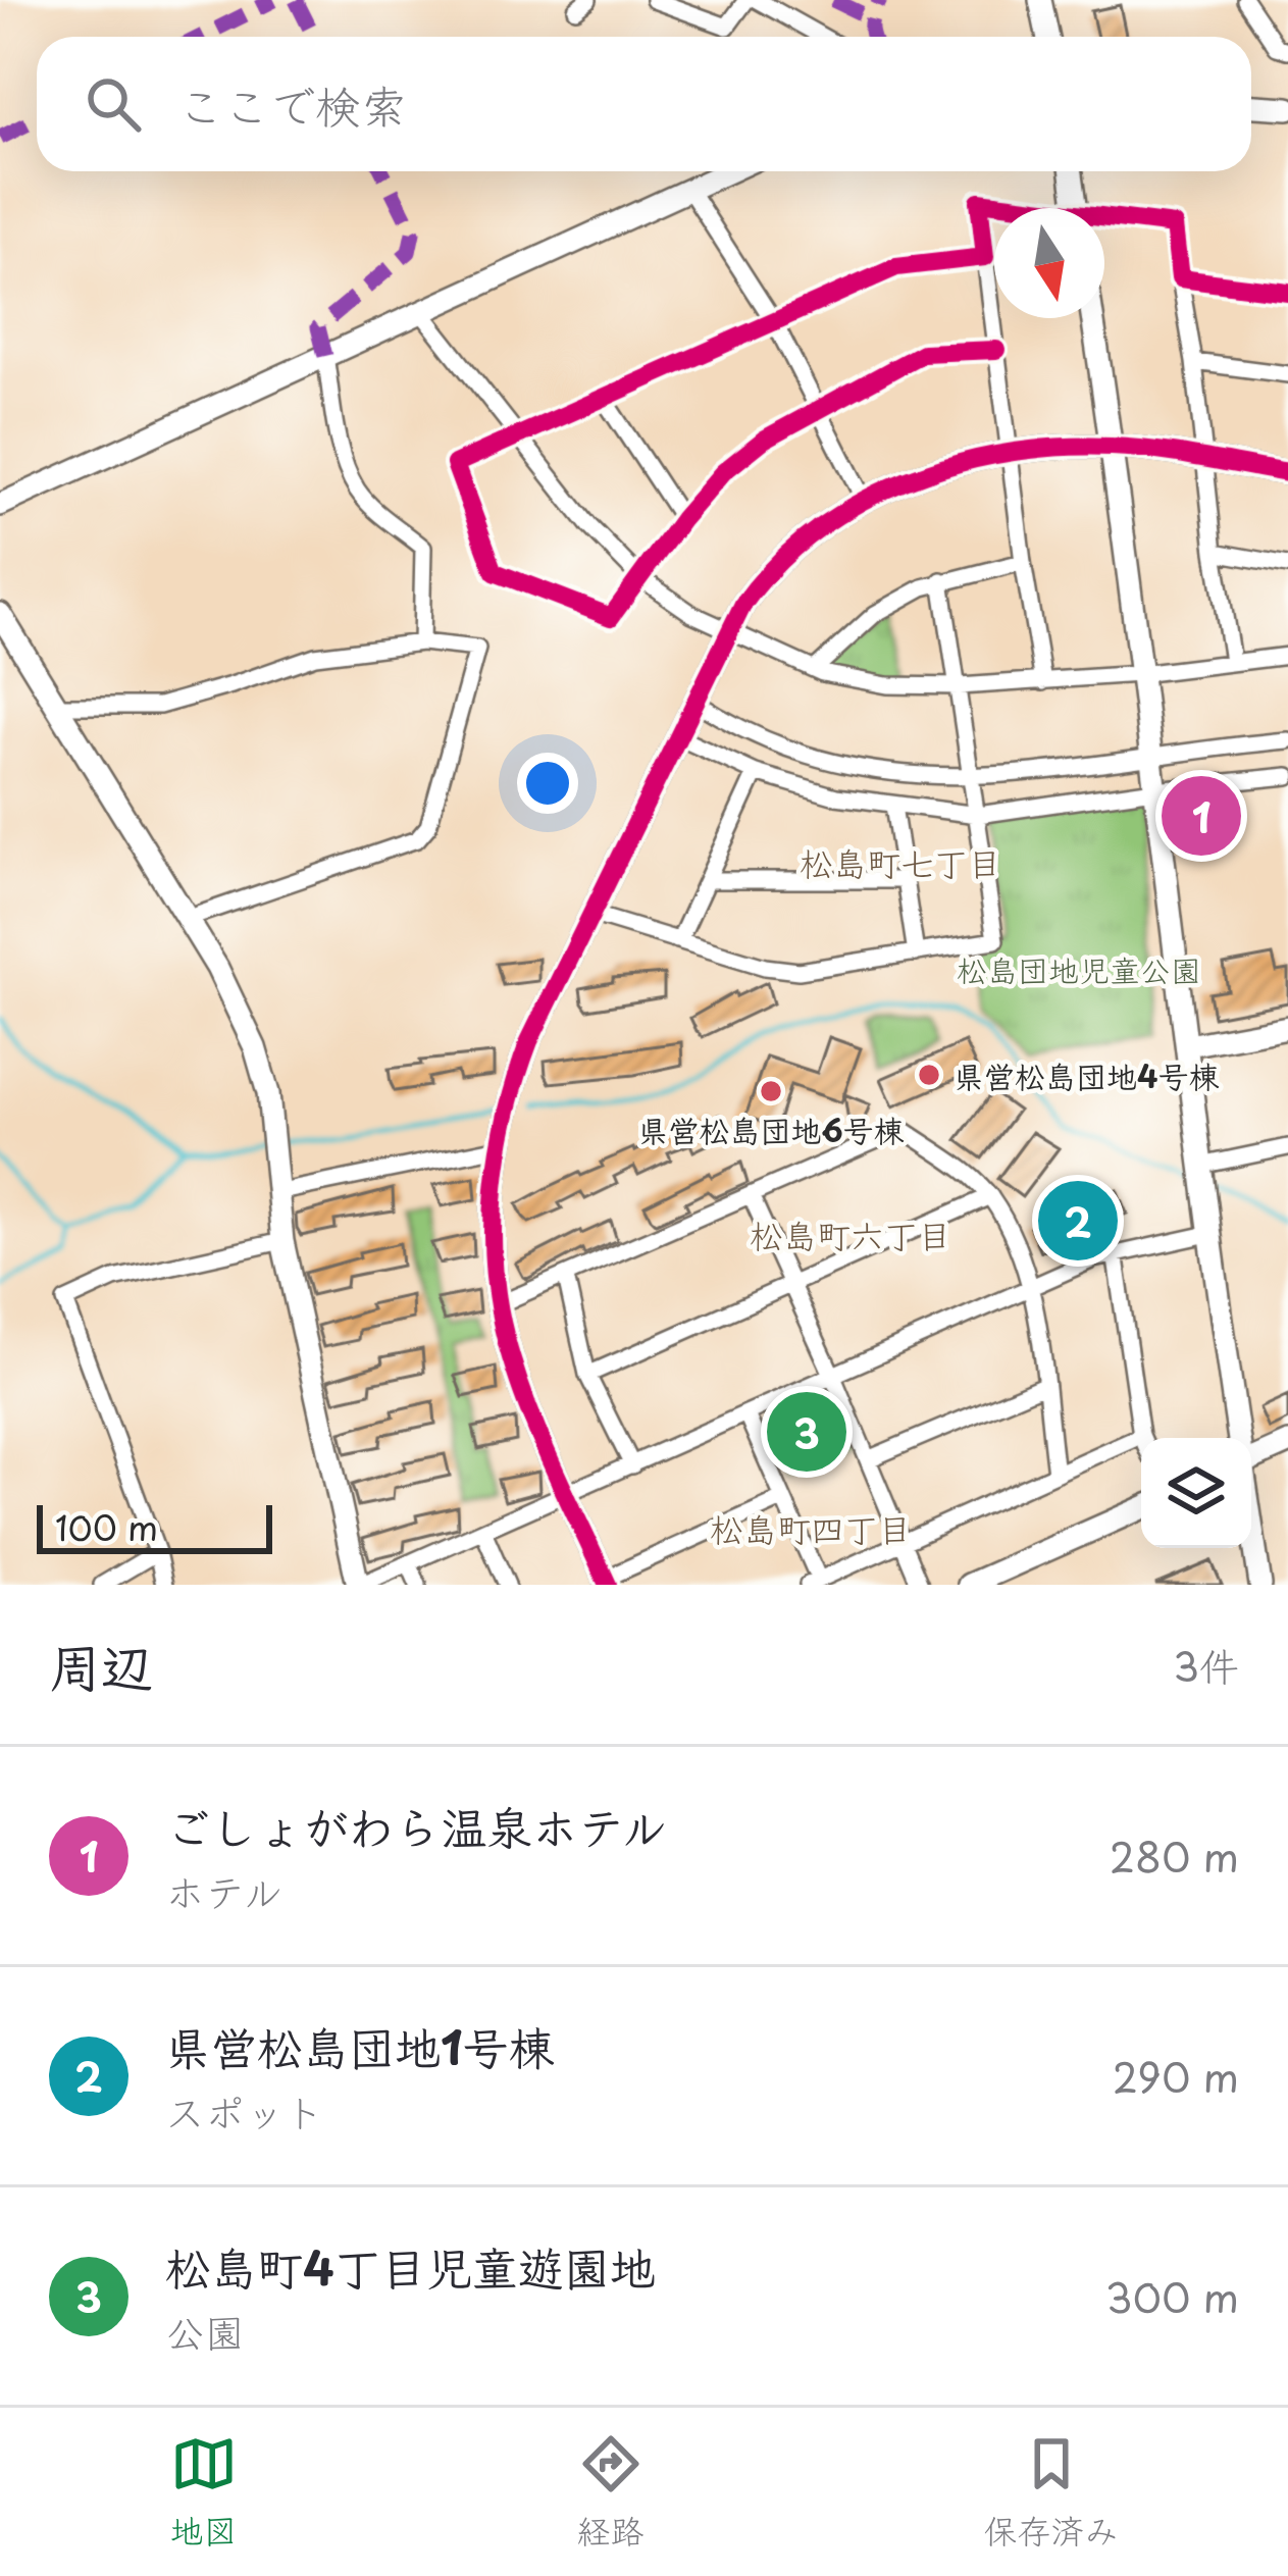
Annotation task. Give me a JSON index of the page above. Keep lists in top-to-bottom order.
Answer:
{
  "districts": ["松島町七丁目", "松島町六丁目", "松島町四丁目"],
  "parks": ["松島団地児童公園"],
  "places": ["県営松島団地4号棟", "県営松島団地6号棟"],
  "scale_bar": "100 m",
  "north": "bottom",
  "page": {
    "search": "ここで検索",
    "pins": ["1", "2", "3"],
    "scale": "100 m",
    "heading": ["周辺", "3件"],
    "list": [
      {
        "mark": "1",
        "name": "ごしょがわら温泉ホテル",
        "note": "ホテル",
        "value": "280 m"
      },
      {
        "mark": "2",
        "name": "県営松島団地1号棟",
        "note": "スポット",
        "value": "290 m"
      },
      {
        "mark": "3",
        "name": "松島町4丁目児童遊園地",
        "note": "公園",
        "value": "300 m"
      }
    ],
    "nav": ["地図", "経路", "保存済み"]
  }
}
